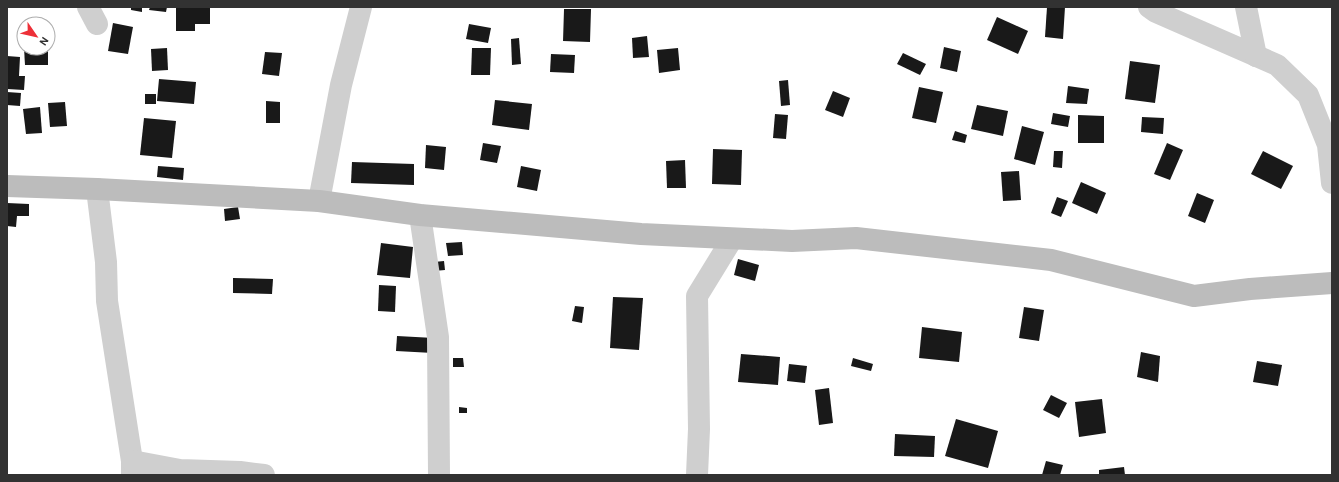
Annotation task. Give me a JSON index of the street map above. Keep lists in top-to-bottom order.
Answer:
{
  "north": "bottom right"
}
